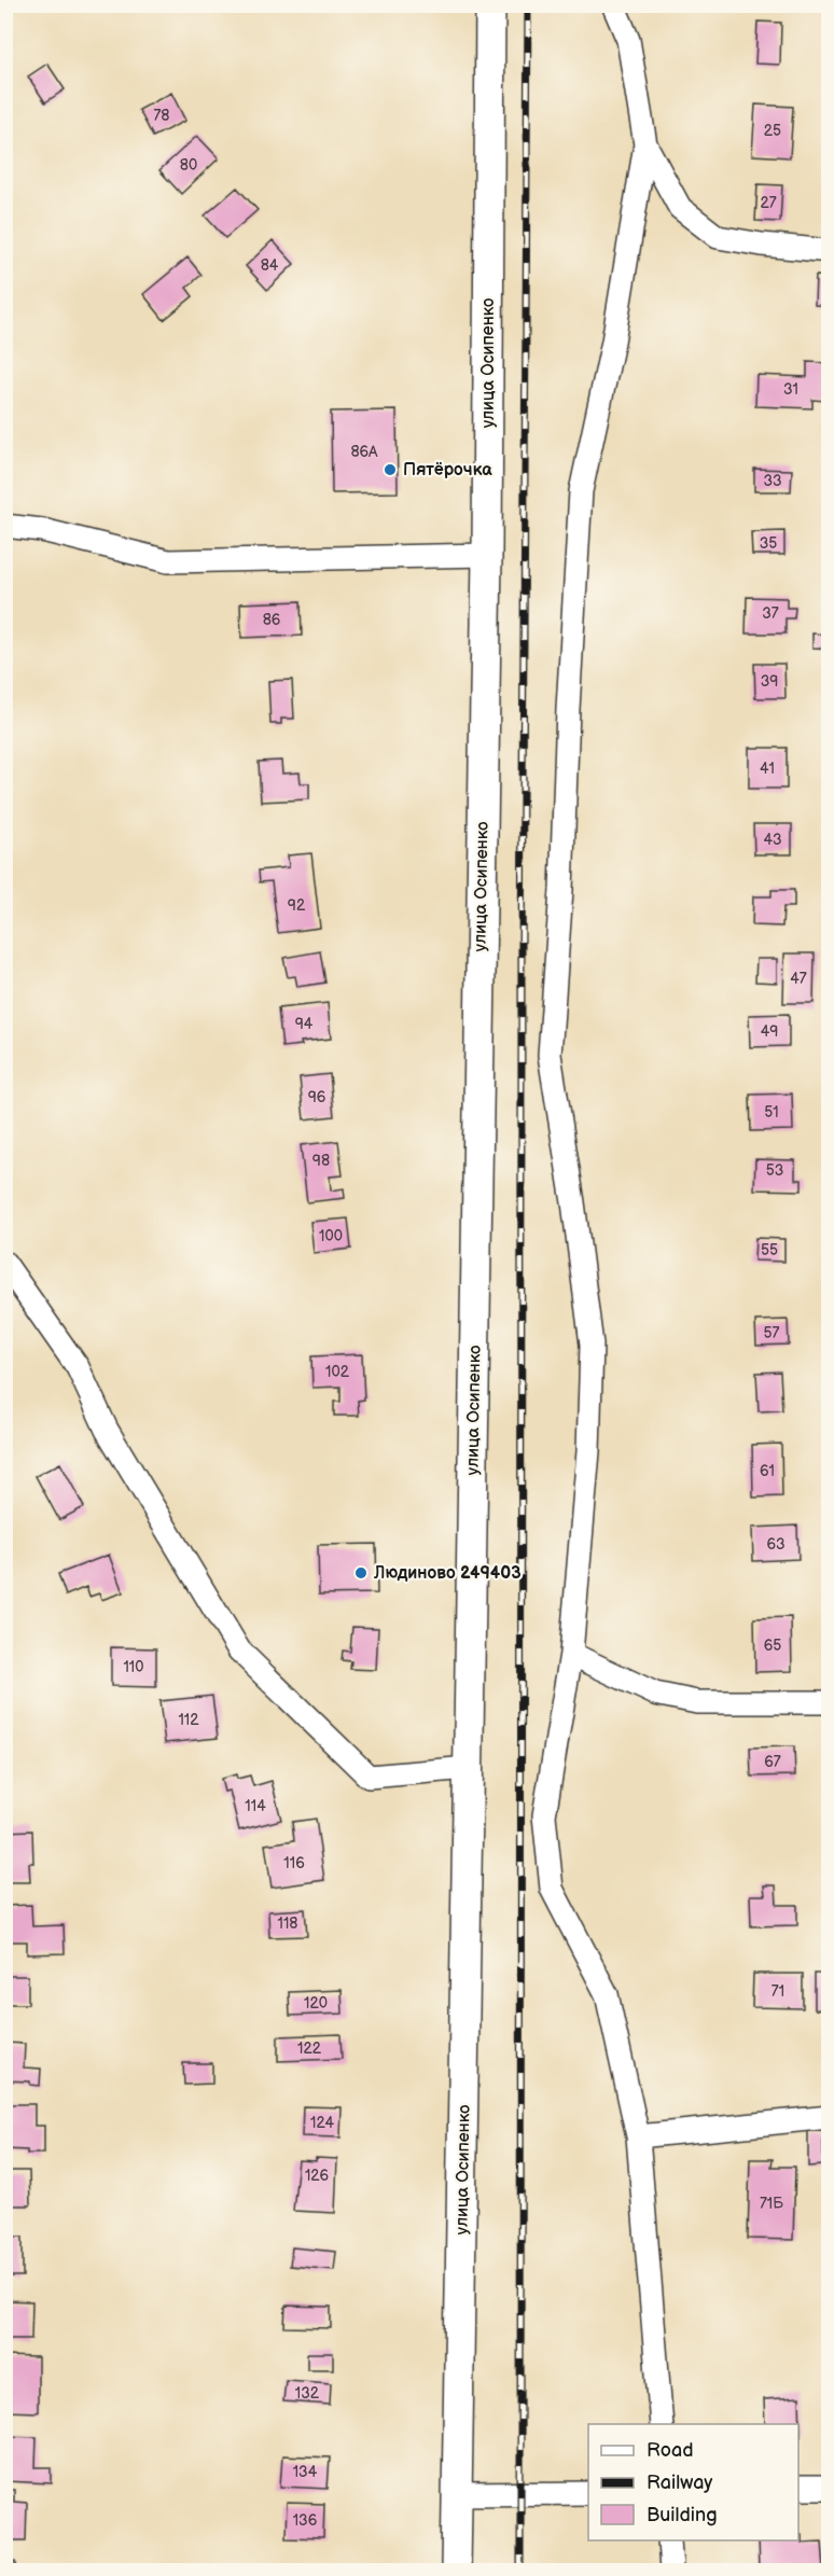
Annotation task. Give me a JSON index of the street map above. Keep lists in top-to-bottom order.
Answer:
{
  "streets": {
    "street": ["улица Осипенко"]
  },
  "places": ["Пятёрочка", "Людиново 249403"],
  "house_numbers": [
    "78",
    "25",
    "80",
    "27",
    "84",
    "31",
    "86А",
    "33",
    "35",
    "37",
    "86",
    "39",
    "41",
    "43",
    "92",
    "47",
    "94",
    "49",
    "96",
    "51",
    "98",
    "53",
    "100",
    "55",
    "57",
    "102",
    "61",
    "63",
    "65",
    "110",
    "112",
    "67",
    "114",
    "116",
    "118",
    "71",
    "120",
    "122",
    "124",
    "126",
    "71Б",
    "132",
    "134",
    "136"
  ],
  "legend": ["Road", "Railway", "Building"]
}
